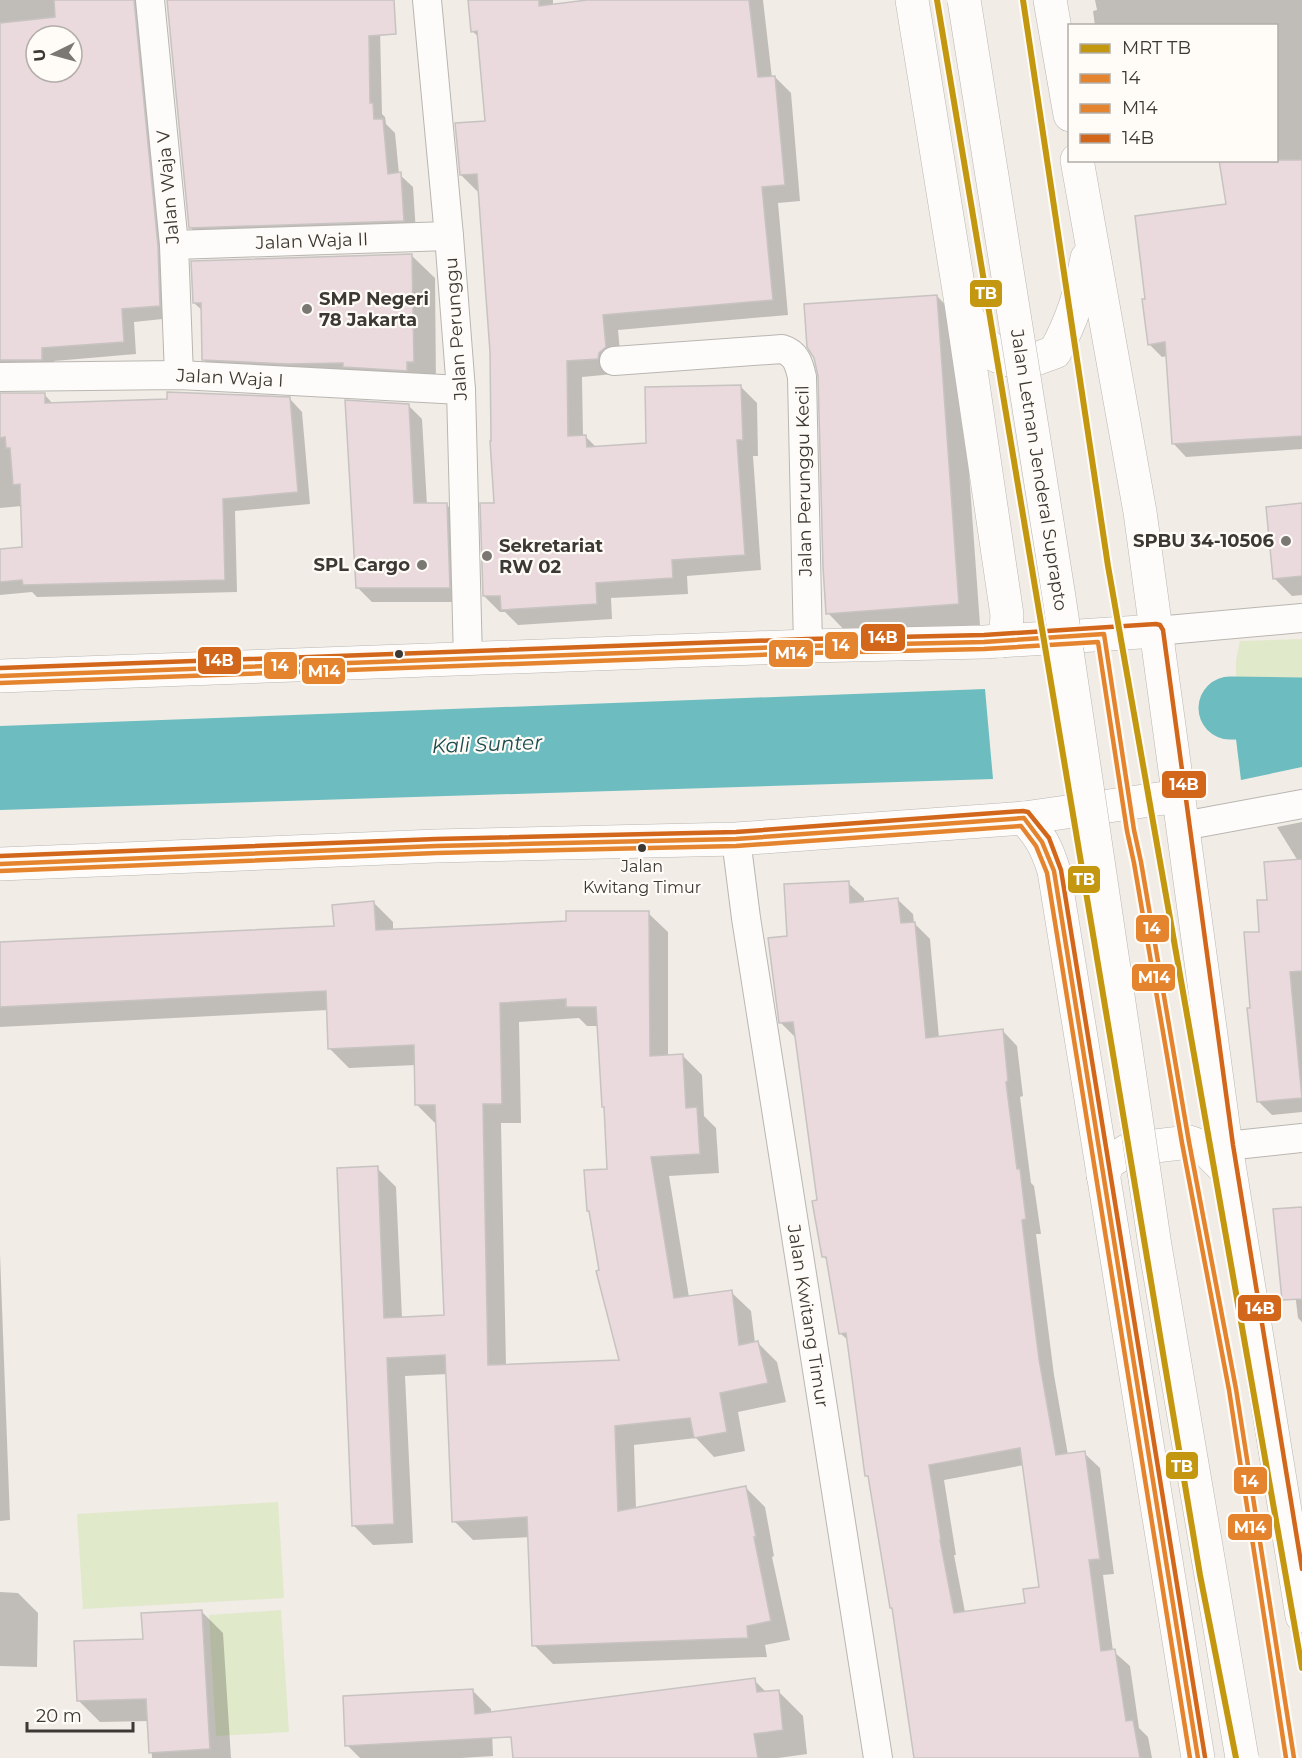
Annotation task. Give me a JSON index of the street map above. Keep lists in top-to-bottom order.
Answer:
{
  "streets": {
    "main road": ["Jalan Letnan Jenderal Suprapto"],
    "street": [
      "Jalan Waja V",
      "Jalan Waja II",
      "Jalan Perunggu",
      "Jalan Waja I",
      "Jalan Perunggu Kecil",
      "Jalan Kwitang Timur"
    ]
  },
  "crossings": [
    ["Jalan Waja V", "Jalan Waja II"],
    ["Jalan Waja V", "Jalan Waja I"],
    ["Jalan Waja II", "Jalan Perunggu"],
    ["Jalan Perunggu", "Jalan Waja I"]
  ],
  "water": ["Kali Sunter"],
  "places": [
    "SMP Negeri 78 Jakarta",
    "SPBU 34-10506",
    "Sekretariat RW 02",
    "SPL Cargo",
    "Jalan Kwitang Timur"
  ],
  "lines": [
    "metro line TB",
    "transit line 14B",
    "transit line 14",
    "transit line M14"
  ],
  "legend": [
    "MRT TB",
    "14",
    "M14",
    "14B"
  ],
  "scale_bar": "20 m",
  "north": "left"
}
